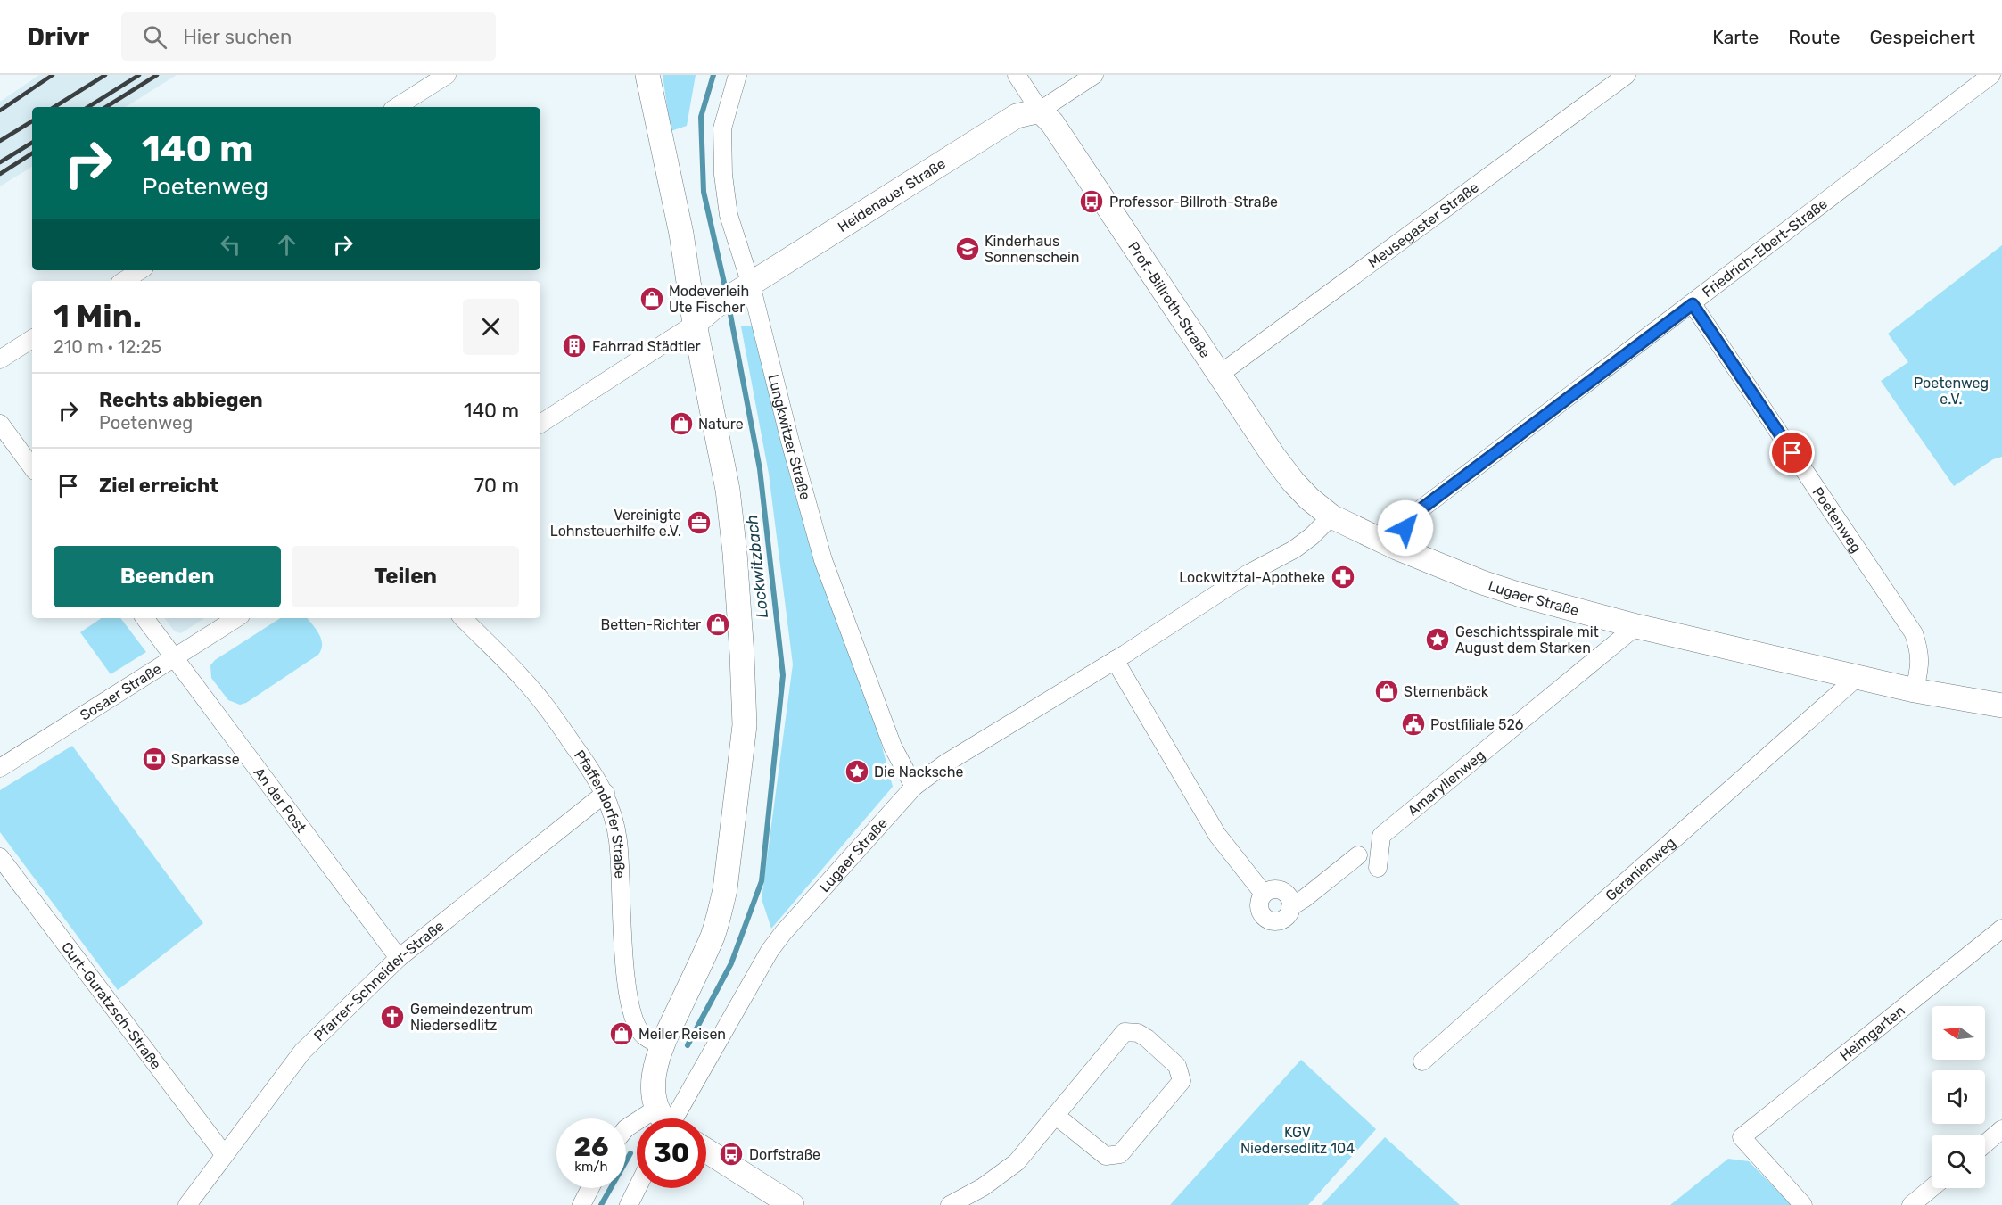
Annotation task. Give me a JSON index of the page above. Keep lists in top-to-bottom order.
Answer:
{
  "streets": {
    "street": [
      "Heidenauer Straße",
      "Meusegaster Straße",
      "Friedrich-Ebert-Straße",
      "Prof.-Billroth-Straße",
      "Lungkwitzer Straße",
      "Poetenweg",
      "Lugaer Straße",
      "Sosaer Straße",
      "Amaryllenweg",
      "An der Post",
      "Pfaffendorfer Straße",
      "Geranienweg",
      "Pfarrer-Schneider-Straße",
      "Curt-Guratzsch-Straße",
      "Heimgarten"
    ]
  },
  "crossings": [
    ["Heidenauer Straße", "Prof.-Billroth-Straße"],
    ["Heidenauer Straße", "Lungkwitzer Straße"],
    ["Meusegaster Straße", "Prof.-Billroth-Straße"],
    ["Friedrich-Ebert-Straße", "Poetenweg"],
    ["Friedrich-Ebert-Straße", "Lugaer Straße"],
    ["Prof.-Billroth-Straße", "Lugaer Straße"],
    ["Lungkwitzer Straße", "Lugaer Straße"],
    ["Poetenweg", "Lugaer Straße"],
    ["Lugaer Straße", "Amaryllenweg"],
    ["Lugaer Straße", "Geranienweg"],
    ["Sosaer Straße", "An der Post"],
    ["An der Post", "Pfarrer-Schneider-Straße"],
    ["Pfaffendorfer Straße", "Pfarrer-Schneider-Straße"],
    ["Pfarrer-Schneider-Straße", "Curt-Guratzsch-Straße"]
  ],
  "water": ["Lockwitzbach"],
  "parks": ["Poetenweg e.V.", "KGV Niedersedlitz 104"],
  "places": {
    "bus stop": ["Professor-Billroth-Straße", "Dorfstraße"],
    "school or university": ["Kinderhaus Sonnenschein"],
    "shop": [
      "Modeverleih Ute Fischer",
      "Nature",
      "Betten-Richter",
      "Sternenbäck",
      "Meiler Reisen"
    ],
    "building": ["Fahrrad Städtler"],
    "office": ["Vereinigte Lohnsteuerhilfe e.V."],
    "pharmacy": ["Lockwitztal-Apotheke"],
    "place": ["Geschichtsspirale mit August dem Starken", "Die Nacksche"],
    "public building": ["Postfiliale 526"],
    "bank": ["Sparkasse"],
    "church": ["Gemeindezentrum Niedersedlitz"]
  },
  "north": "left",
  "page": {
    "header": "Drivr",
    "search": "Hier suchen",
    "nav": ["Karte", "Route", "Gespeichert"],
    "turn": ["140 m", "Poetenweg"],
    "heading": ["1 Min.", "210 m · 12:25"],
    "list": [
      {
        "name": "Rechts abbiegen",
        "note": "Poetenweg",
        "value": "140 m"
      },
      {
        "name": "Ziel erreicht",
        "value": "70 m"
      }
    ],
    "buttons": ["Beenden", "Teilen"],
    "speed": "26 km/h",
    "limit": "30"
  }
}
